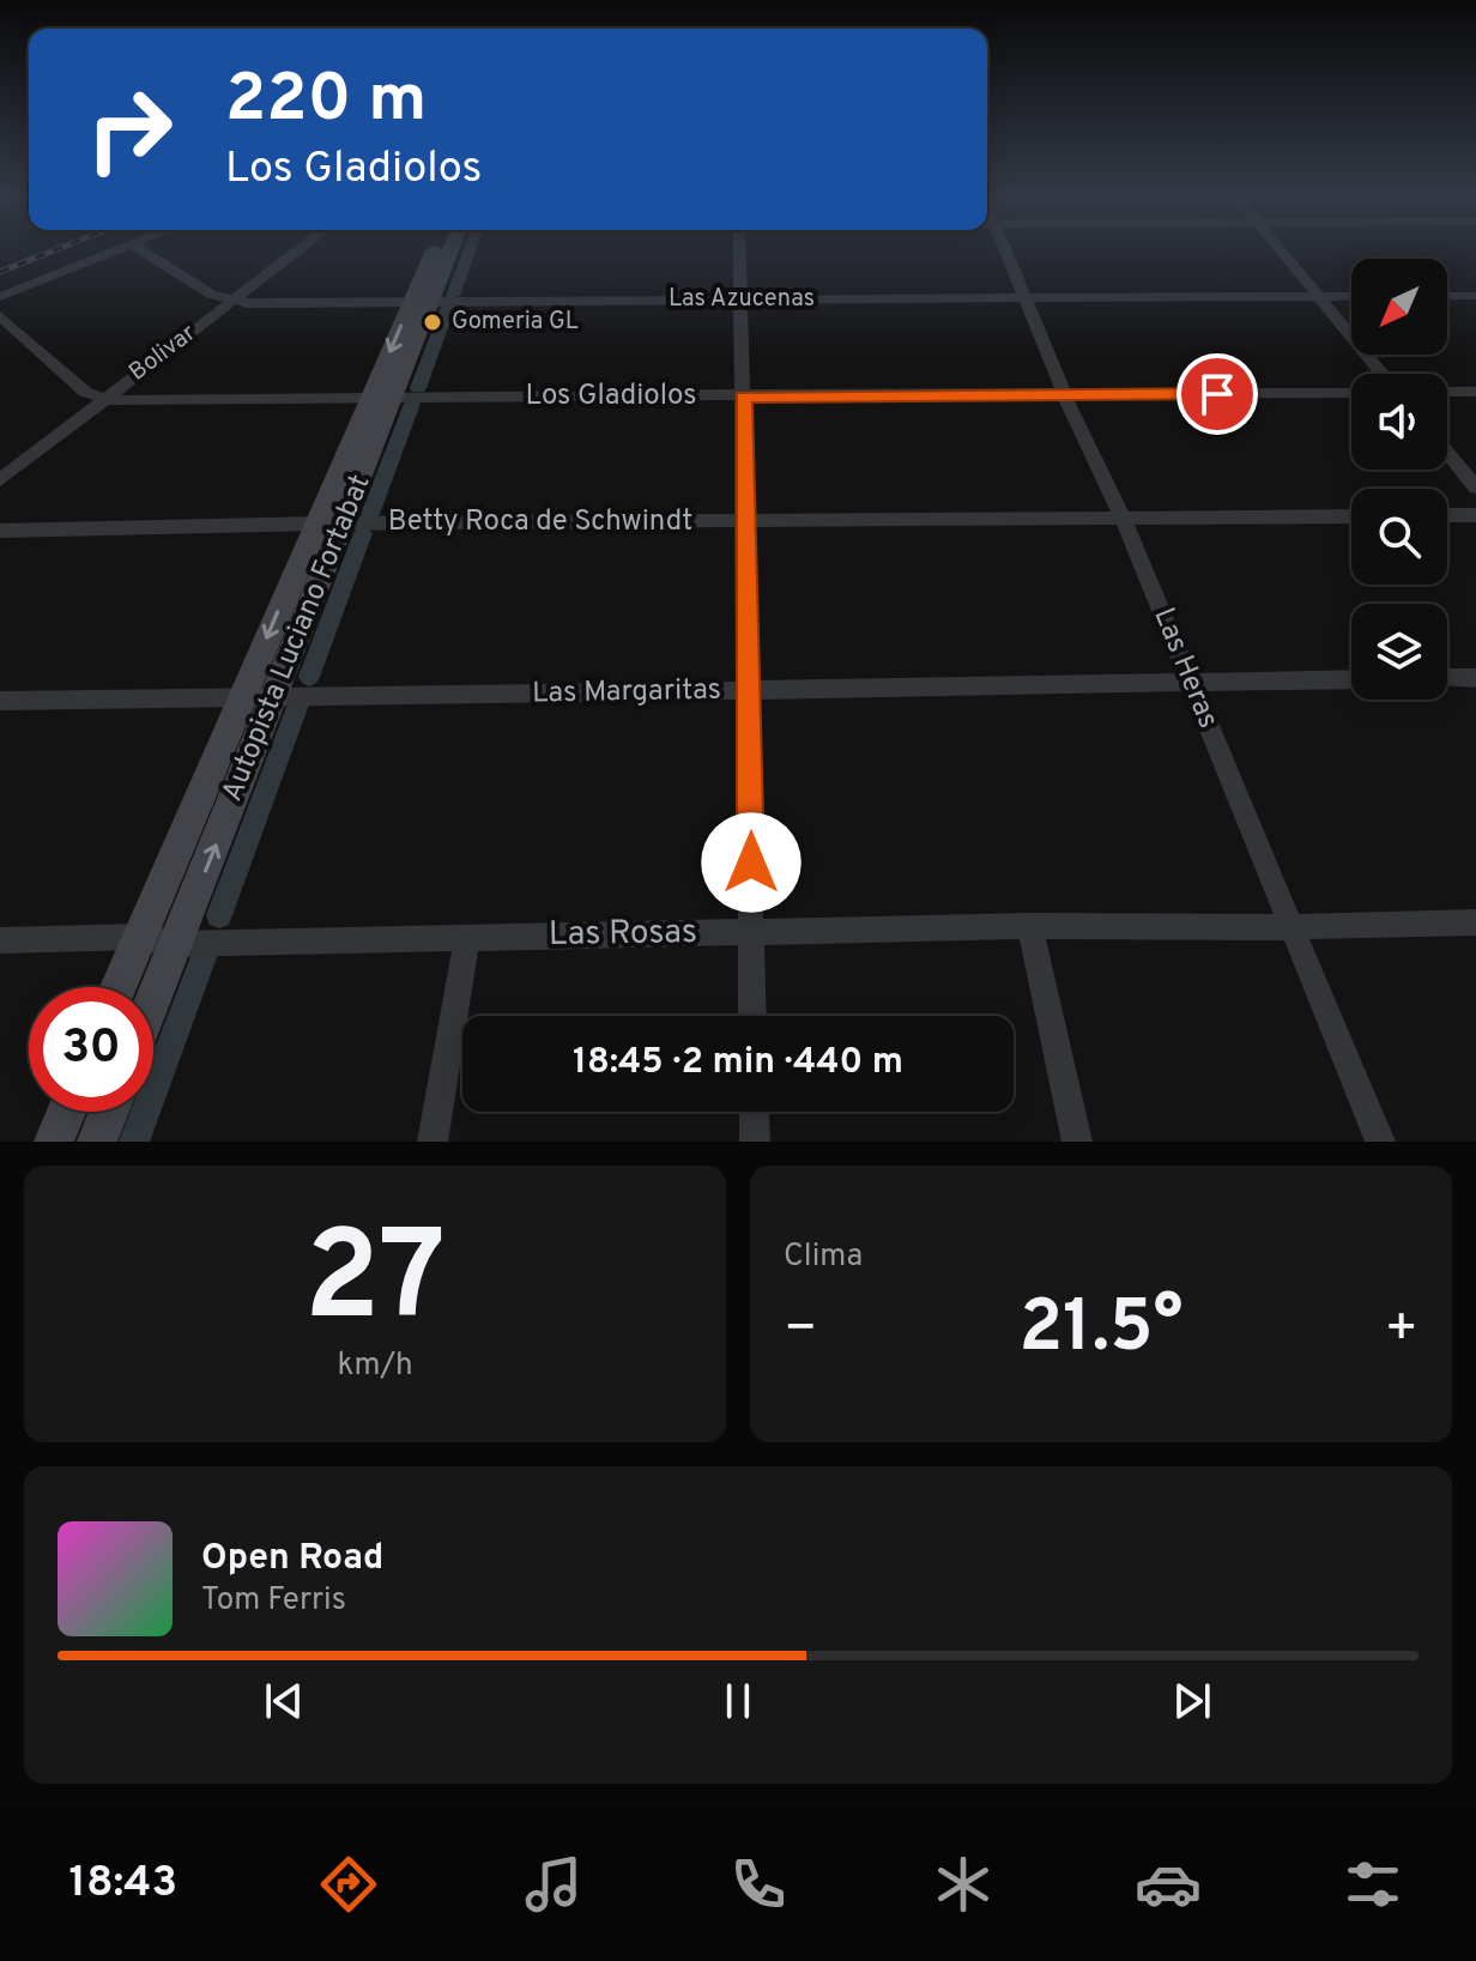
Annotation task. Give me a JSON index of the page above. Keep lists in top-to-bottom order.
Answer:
{
  "streets": {
    "main road": ["Autopista Luciano Fortabat"],
    "street": [
      "Las Azucenas",
      "Bolivar",
      "Los Gladiolos",
      "Betty Roca de Schwindt",
      "Las Heras",
      "Las Margaritas",
      "Las Rosas"
    ]
  },
  "crossings": [
    ["Las Azucenas", "Bolivar"],
    ["Las Azucenas", "Autopista Luciano Fortabat"],
    ["Las Azucenas", "Las Heras"],
    ["Bolivar", "Los Gladiolos"],
    ["Los Gladiolos", "Autopista Luciano Fortabat"],
    ["Los Gladiolos", "Las Heras"],
    ["Betty Roca de Schwindt", "Autopista Luciano Fortabat"],
    ["Betty Roca de Schwindt", "Las Heras"],
    ["Autopista Luciano Fortabat", "Las Margaritas"],
    ["Autopista Luciano Fortabat", "Las Rosas"],
    ["Las Heras", "Las Margaritas"],
    ["Las Heras", "Las Rosas"]
  ],
  "places": ["Gomeria GL"],
  "north": "bottom left",
  "page": {
    "turn": ["220 m", "Los Gladiolos"],
    "limit": "30",
    "trip": "18:45 · 2 min · 440 m",
    "tile": [
      ["27", "km/h"],
      "Clima"
    ],
    "heat": ["−", "21.5°", "+"],
    "song": ["Open Road", "Tom Ferris"],
    "tabs": "18:43"
  }
}
